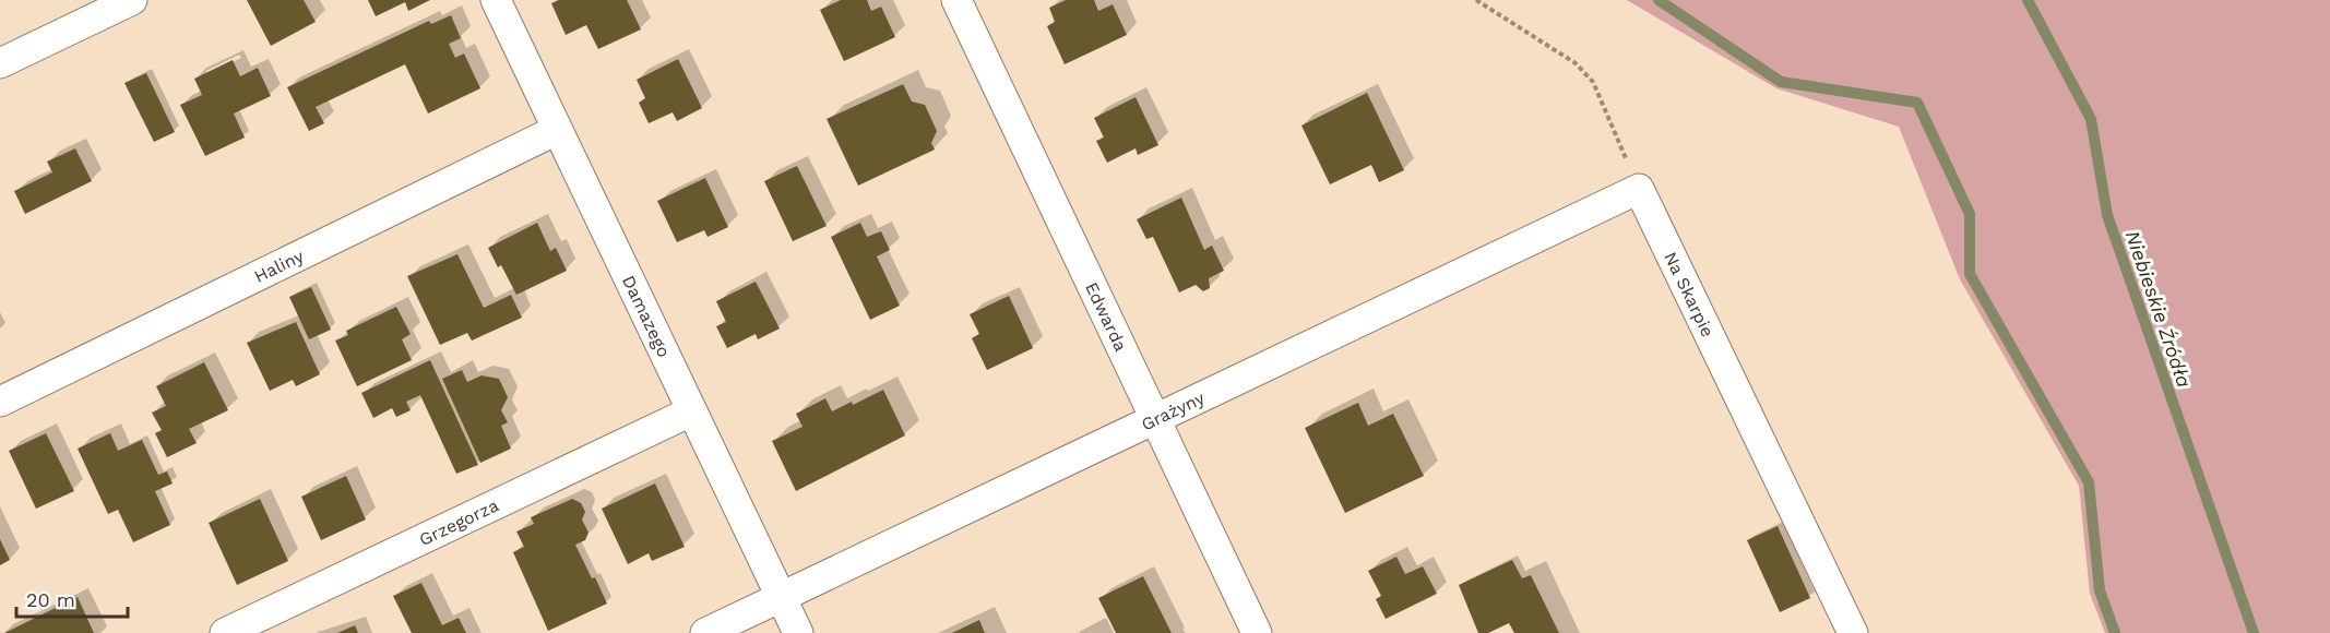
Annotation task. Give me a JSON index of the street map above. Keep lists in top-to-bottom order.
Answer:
{
  "streets": {
    "street": [
      "Haliny",
      "Na Skarpie",
      "Damazego",
      "Edwarda",
      "Grażyny",
      "Grzegorza"
    ]
  },
  "crossings": [
    ["Haliny", "Damazego"],
    ["Na Skarpie", "Grażyny"],
    ["Damazego", "Grażyny"],
    ["Damazego", "Grzegorza"],
    ["Edwarda", "Grażyny"]
  ],
  "water": ["Niebieskie Źródła"],
  "scale_bar": "20 m"
}
